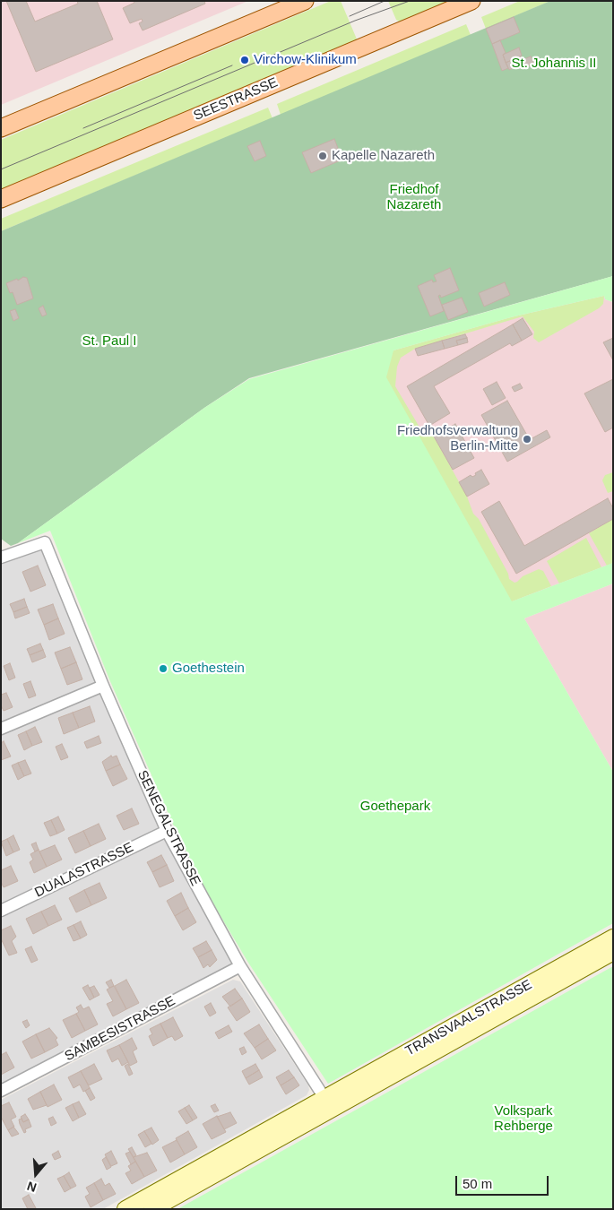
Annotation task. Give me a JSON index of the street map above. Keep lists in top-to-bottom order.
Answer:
{
  "streets": {
    "main road": ["SEESTRASSE"],
    "street": [
      "SENEGALSTRASSE",
      "DUALASTRASSE",
      "TRANSVAALSTRASSE",
      "SAMBESISTRASSE"
    ]
  },
  "crossings": [
    ["SENEGALSTRASSE", "DUALASTRASSE"],
    ["SENEGALSTRASSE", "TRANSVAALSTRASSE"],
    ["SENEGALSTRASSE", "SAMBESISTRASSE"]
  ],
  "parks": [
    "St. Johannis II",
    "Friedhof Nazareth",
    "St. Paul I",
    "Goethepark",
    "Volkspark Rehberge"
  ],
  "places": [
    "Virchow-Klinikum",
    "Kapelle Nazareth",
    "Friedhofsverwaltung Berlin-Mitte",
    "Goethestein"
  ],
  "scale_bar": "50 m",
  "north": "bottom"
}
